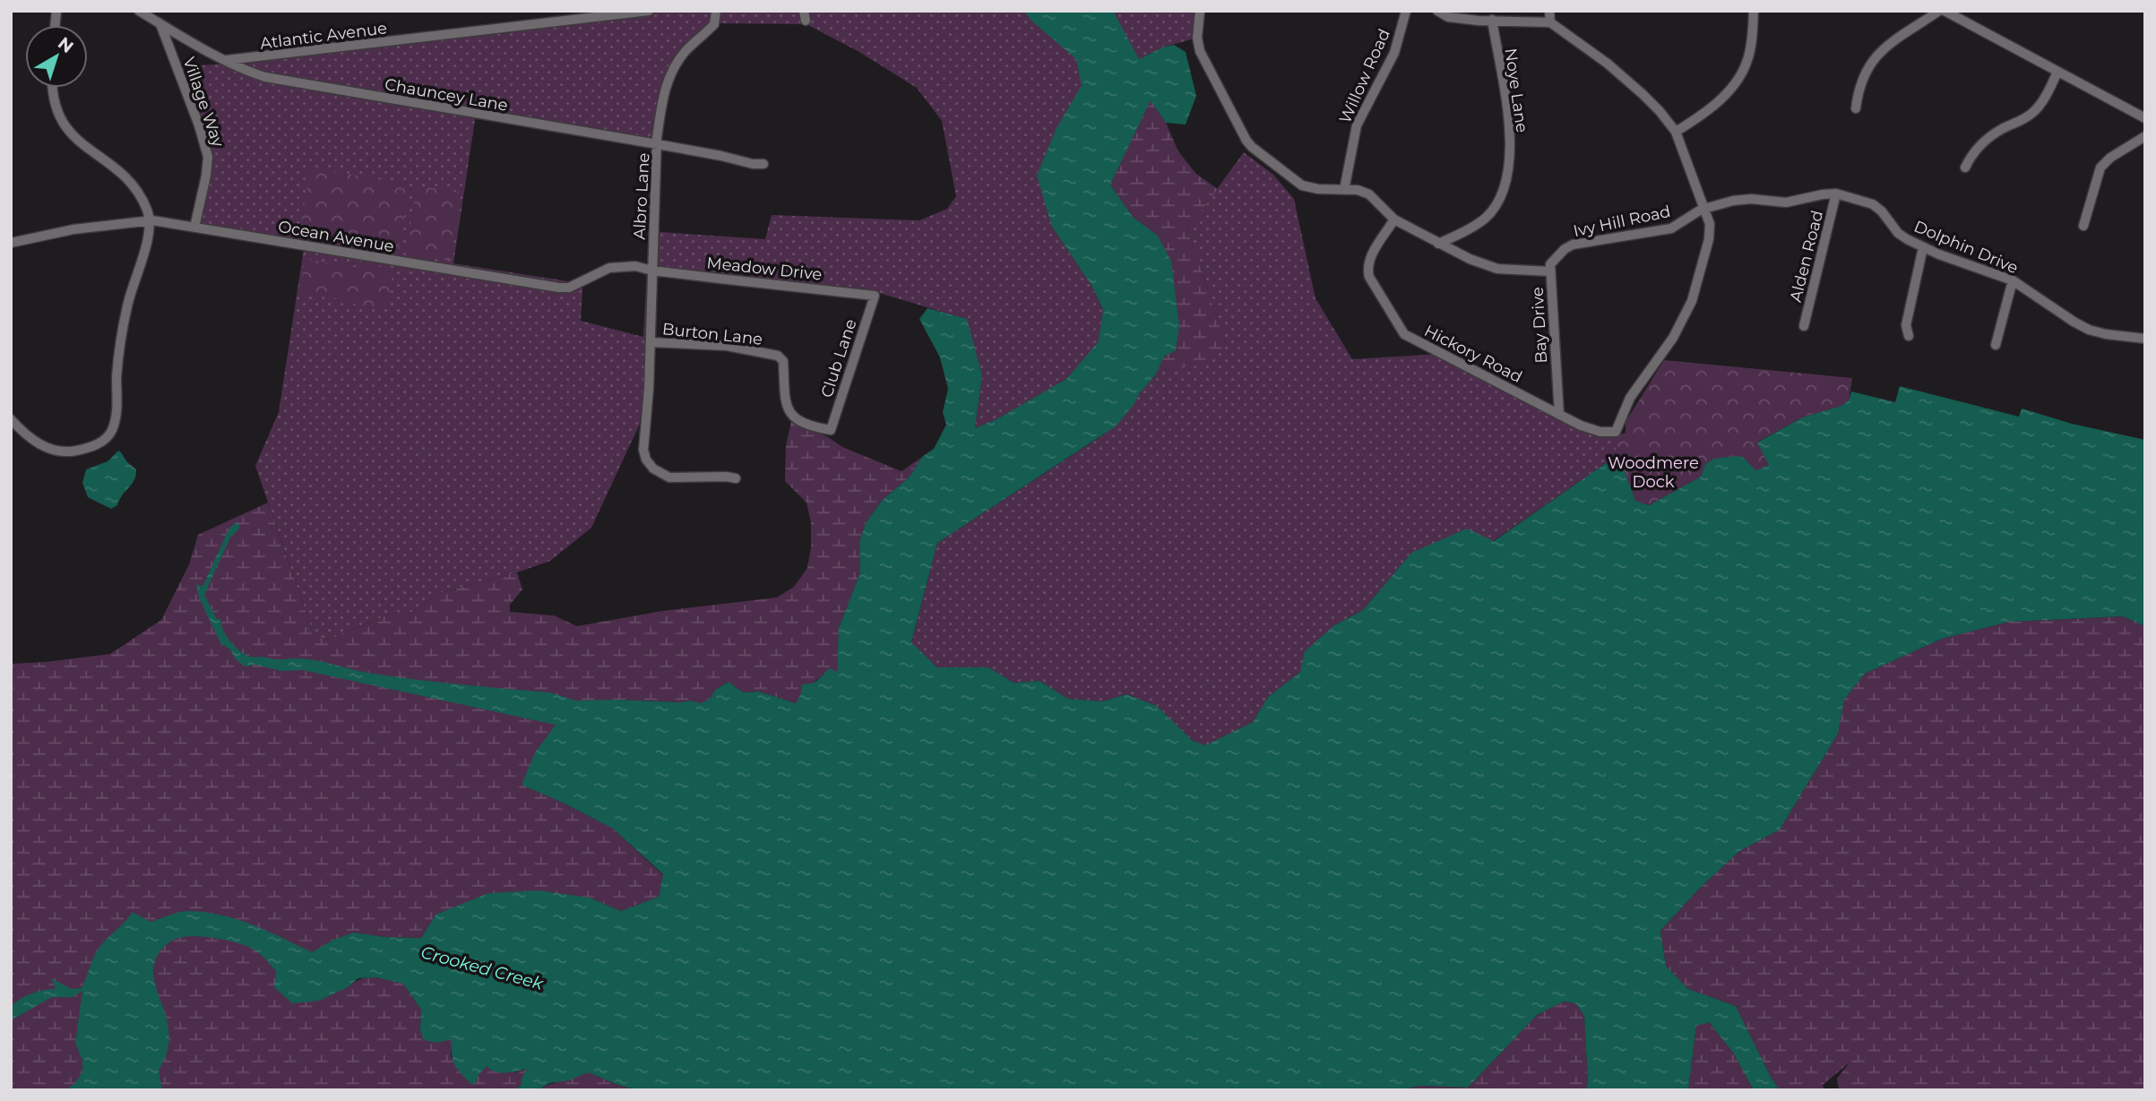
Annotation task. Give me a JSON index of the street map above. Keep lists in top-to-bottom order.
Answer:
{
  "streets": {
    "street": [
      "Atlantic Avenue",
      "Willow Road",
      "Noye Lane",
      "Chauncey Lane",
      "Village Way",
      "Albro Lane",
      "Ivy Hill Road",
      "Ocean Avenue",
      "Dolphin Drive",
      "Alden Road",
      "Meadow Drive",
      "Bay Drive",
      "Burton Lane",
      "Hickory Road",
      "Club Lane"
    ]
  },
  "crossings": [
    ["Atlantic Avenue", "Chauncey Lane"],
    ["Chauncey Lane", "Village Way"],
    ["Chauncey Lane", "Albro Lane"],
    ["Village Way", "Ocean Avenue"],
    ["Albro Lane", "Ocean Avenue"],
    ["Albro Lane", "Meadow Drive"],
    ["Albro Lane", "Burton Lane"],
    ["Ivy Hill Road", "Dolphin Drive"],
    ["Ivy Hill Road", "Bay Drive"],
    ["Ivy Hill Road", "Hickory Road"],
    ["Ocean Avenue", "Meadow Drive"],
    ["Dolphin Drive", "Alden Road"],
    ["Dolphin Drive", "Hickory Road"],
    ["Meadow Drive", "Club Lane"],
    ["Bay Drive", "Hickory Road"],
    ["Burton Lane", "Club Lane"]
  ],
  "water": ["Crooked Creek"],
  "parks": ["Woodmere Dock"],
  "north": "top right"
}
